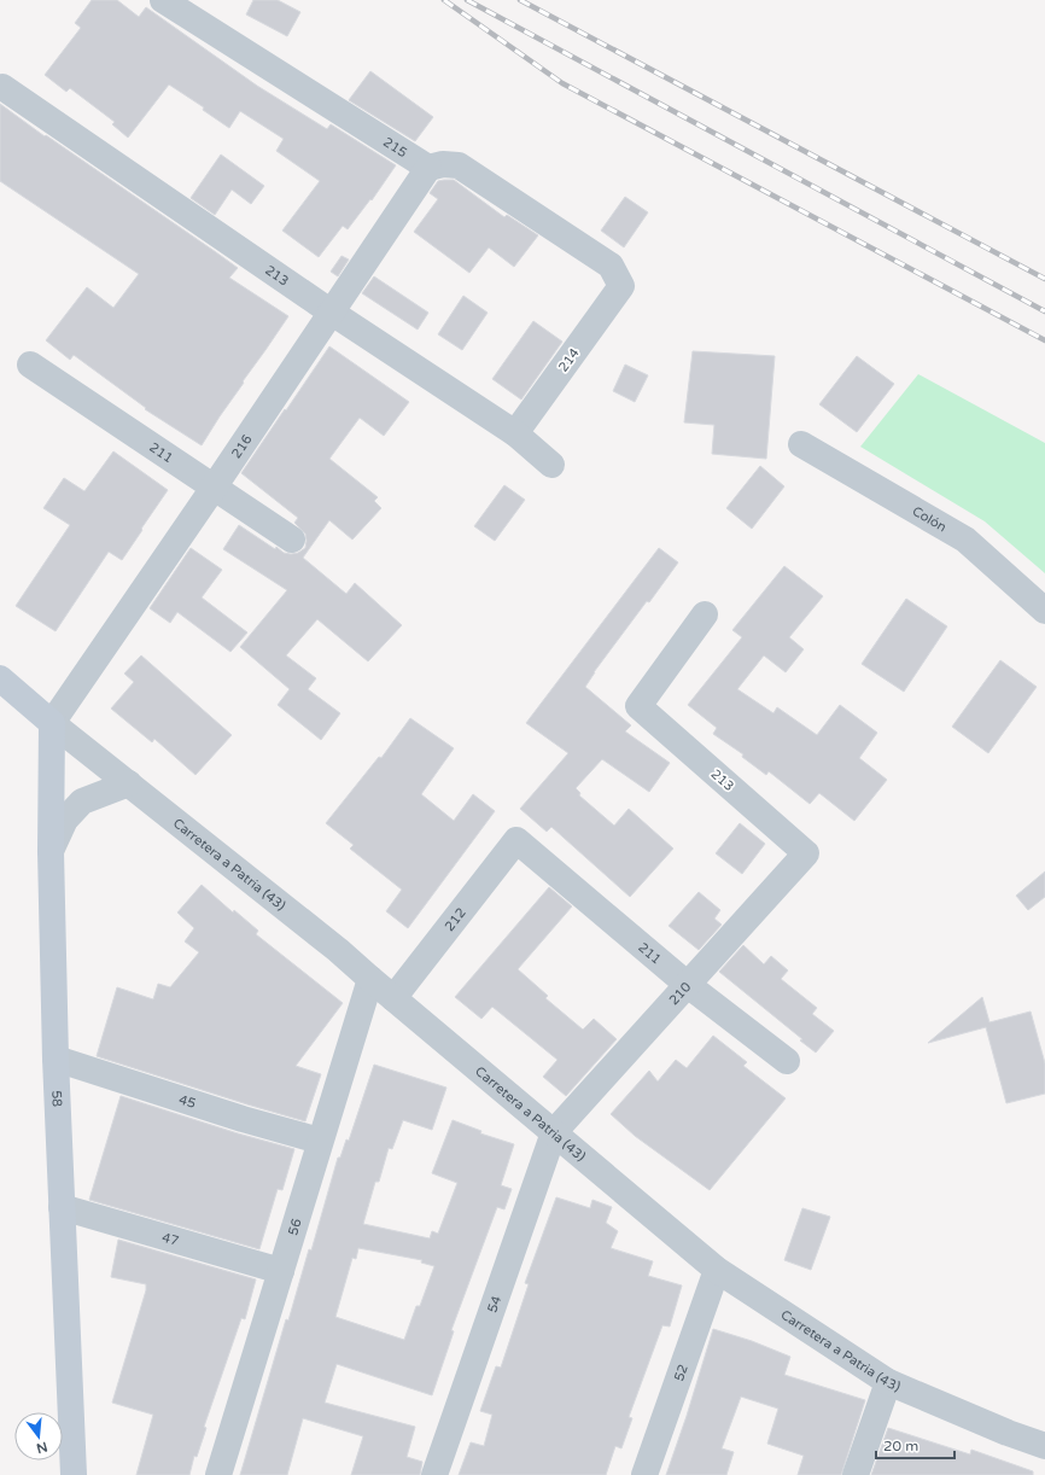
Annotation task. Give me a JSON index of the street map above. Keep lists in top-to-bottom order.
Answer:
{
  "streets": {
    "main road": ["58"],
    "street": [
      "215",
      "213",
      "214",
      "216",
      "211",
      "Colón",
      "Carretera a Patria (43)",
      "212",
      "210",
      "45",
      "56",
      "47",
      "54",
      "52"
    ]
  },
  "crossings": [
    ["215", "214"],
    ["215", "216"],
    ["213", "214"],
    ["213", "216"],
    ["213", "210"],
    ["214", "216"],
    ["216", "211"],
    ["216", "Carretera a Patria (43)"],
    ["216", "58"],
    ["211", "212"],
    ["211", "210"],
    ["Carretera a Patria (43)", "212"],
    ["Carretera a Patria (43)", "210"],
    ["Carretera a Patria (43)", "58"],
    ["Carretera a Patria (43)", "56"],
    ["Carretera a Patria (43)", "54"],
    ["Carretera a Patria (43)", "52"],
    ["210", "54"],
    ["58", "45"],
    ["58", "47"],
    ["45", "56"],
    ["56", "47"]
  ],
  "scale_bar": "20 m",
  "north": "bottom"
}
